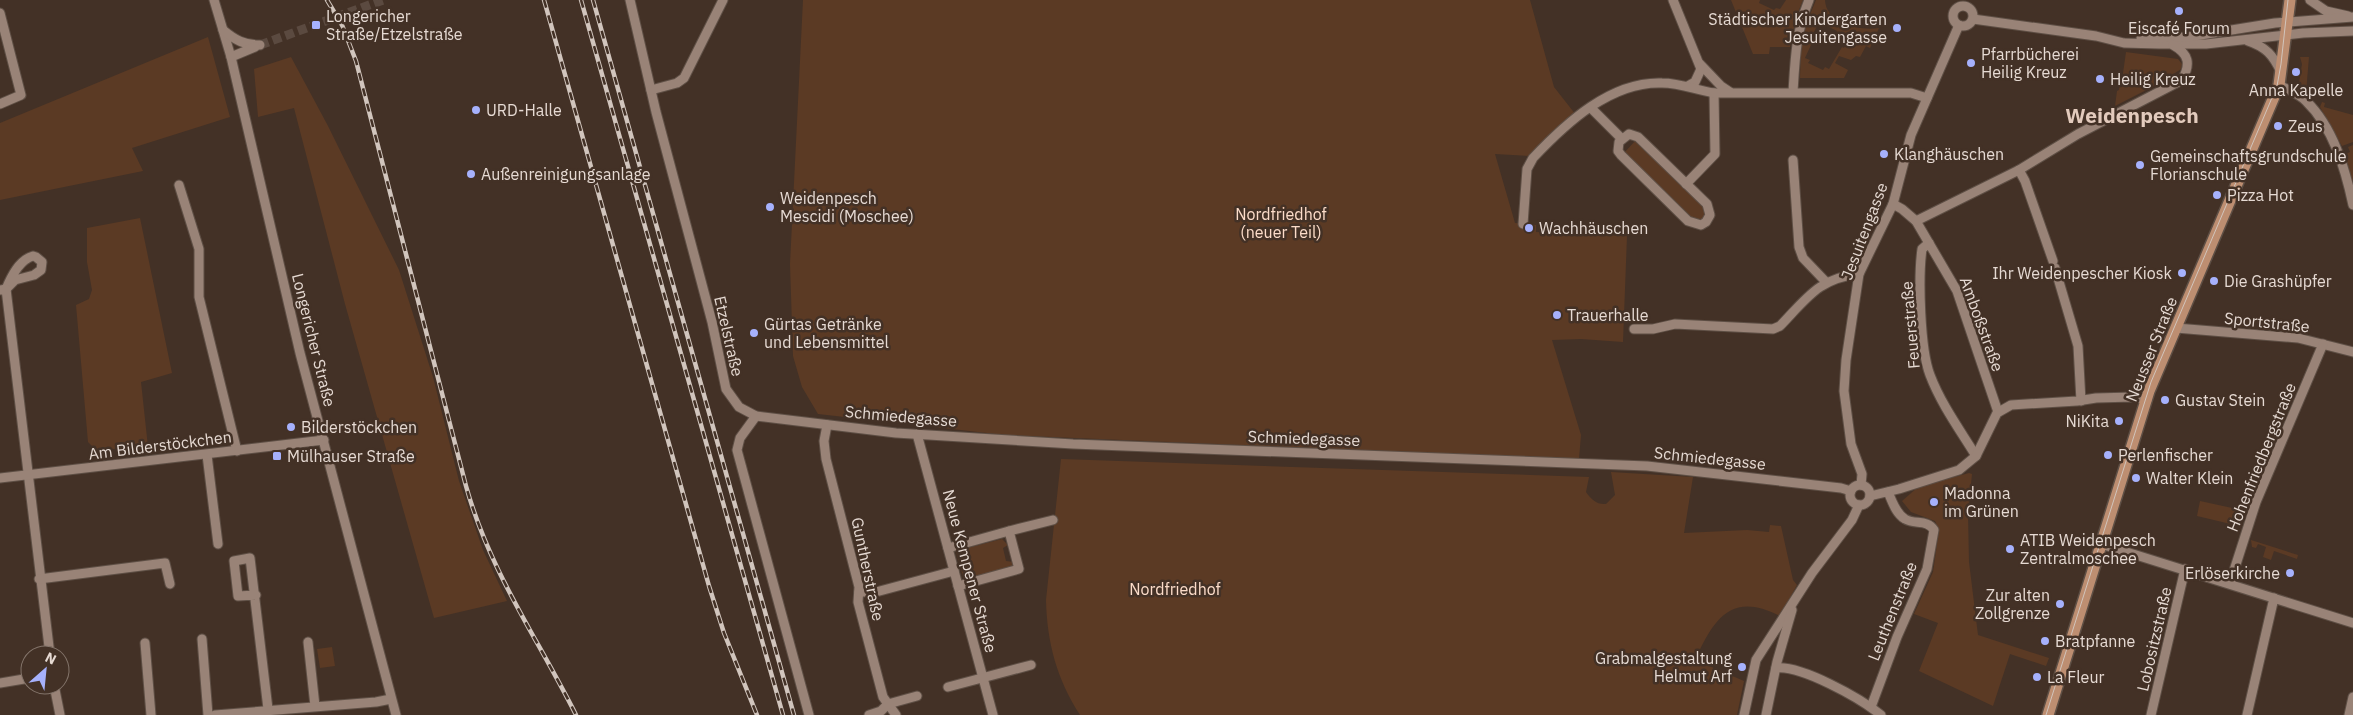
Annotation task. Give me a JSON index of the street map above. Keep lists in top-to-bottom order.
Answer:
{
  "streets": {
    "main road": ["Neusser Straße"],
    "street": [
      "Jesuitengasse",
      "Sportstraße",
      "Amboßstraße",
      "Feuerstraße",
      "Etzelstraße",
      "Longericher Straße",
      "Schmiedegasse",
      "Am Bilderstöckchen",
      "Hohenfriedbergstraße",
      "Guntherstraße",
      "Neue Kempener Straße",
      "Leuthenstraße",
      "Lobositzstraße"
    ]
  },
  "crossings": [
    ["Jesuitengasse", "Amboßstraße"],
    ["Jesuitengasse", "Schmiedegasse"],
    ["Sportstraße", "Neusser Straße"],
    ["Sportstraße", "Hohenfriedbergstraße"],
    ["Amboßstraße", "Feuerstraße"],
    ["Etzelstraße", "Schmiedegasse"],
    ["Longericher Straße", "Am Bilderstöckchen"],
    ["Schmiedegasse", "Guntherstraße"],
    ["Schmiedegasse", "Neue Kempener Straße"]
  ],
  "districts": ["Weidenpesch"],
  "parks": ["Nordfriedhof (neuer Teil)", "Nordfriedhof"],
  "places": {
    "other": [
      "Eiscafé Forum",
      "Städtischer Kindergarten Jesuitengasse",
      "Pfarrbücherei Heilig Kreuz",
      "Anna Kapelle",
      "Heilig Kreuz",
      "URD-Halle",
      "Zeus",
      "Klanghäuschen",
      "Gemeinschaftsgrundschule Florianschule",
      "Außenreinigungsanlage",
      "Pizza Hot",
      "Weidenpesch Mescidi (Moschee)",
      "Wachhäuschen",
      "Ihr Weidenpescher Kiosk",
      "Die Grashüpfer",
      "Trauerhalle",
      "Gürtas Getränke und Lebensmittel",
      "Gustav Stein",
      "NiKita",
      "Bilderstöckchen",
      "Perlenfischer",
      "Walter Klein",
      "Madonna im Grünen",
      "ATIB Weidenpesch Zentralmoschee",
      "Erlöserkirche",
      "Zur alten Zollgrenze",
      "Bratpfanne",
      "Grabmalgestaltung Helmut Arf",
      "La Fleur"
    ],
    "transit": ["Longericher Straße/Etzelstraße", "Mülhauser Straße"]
  },
  "north": "top right"
}
